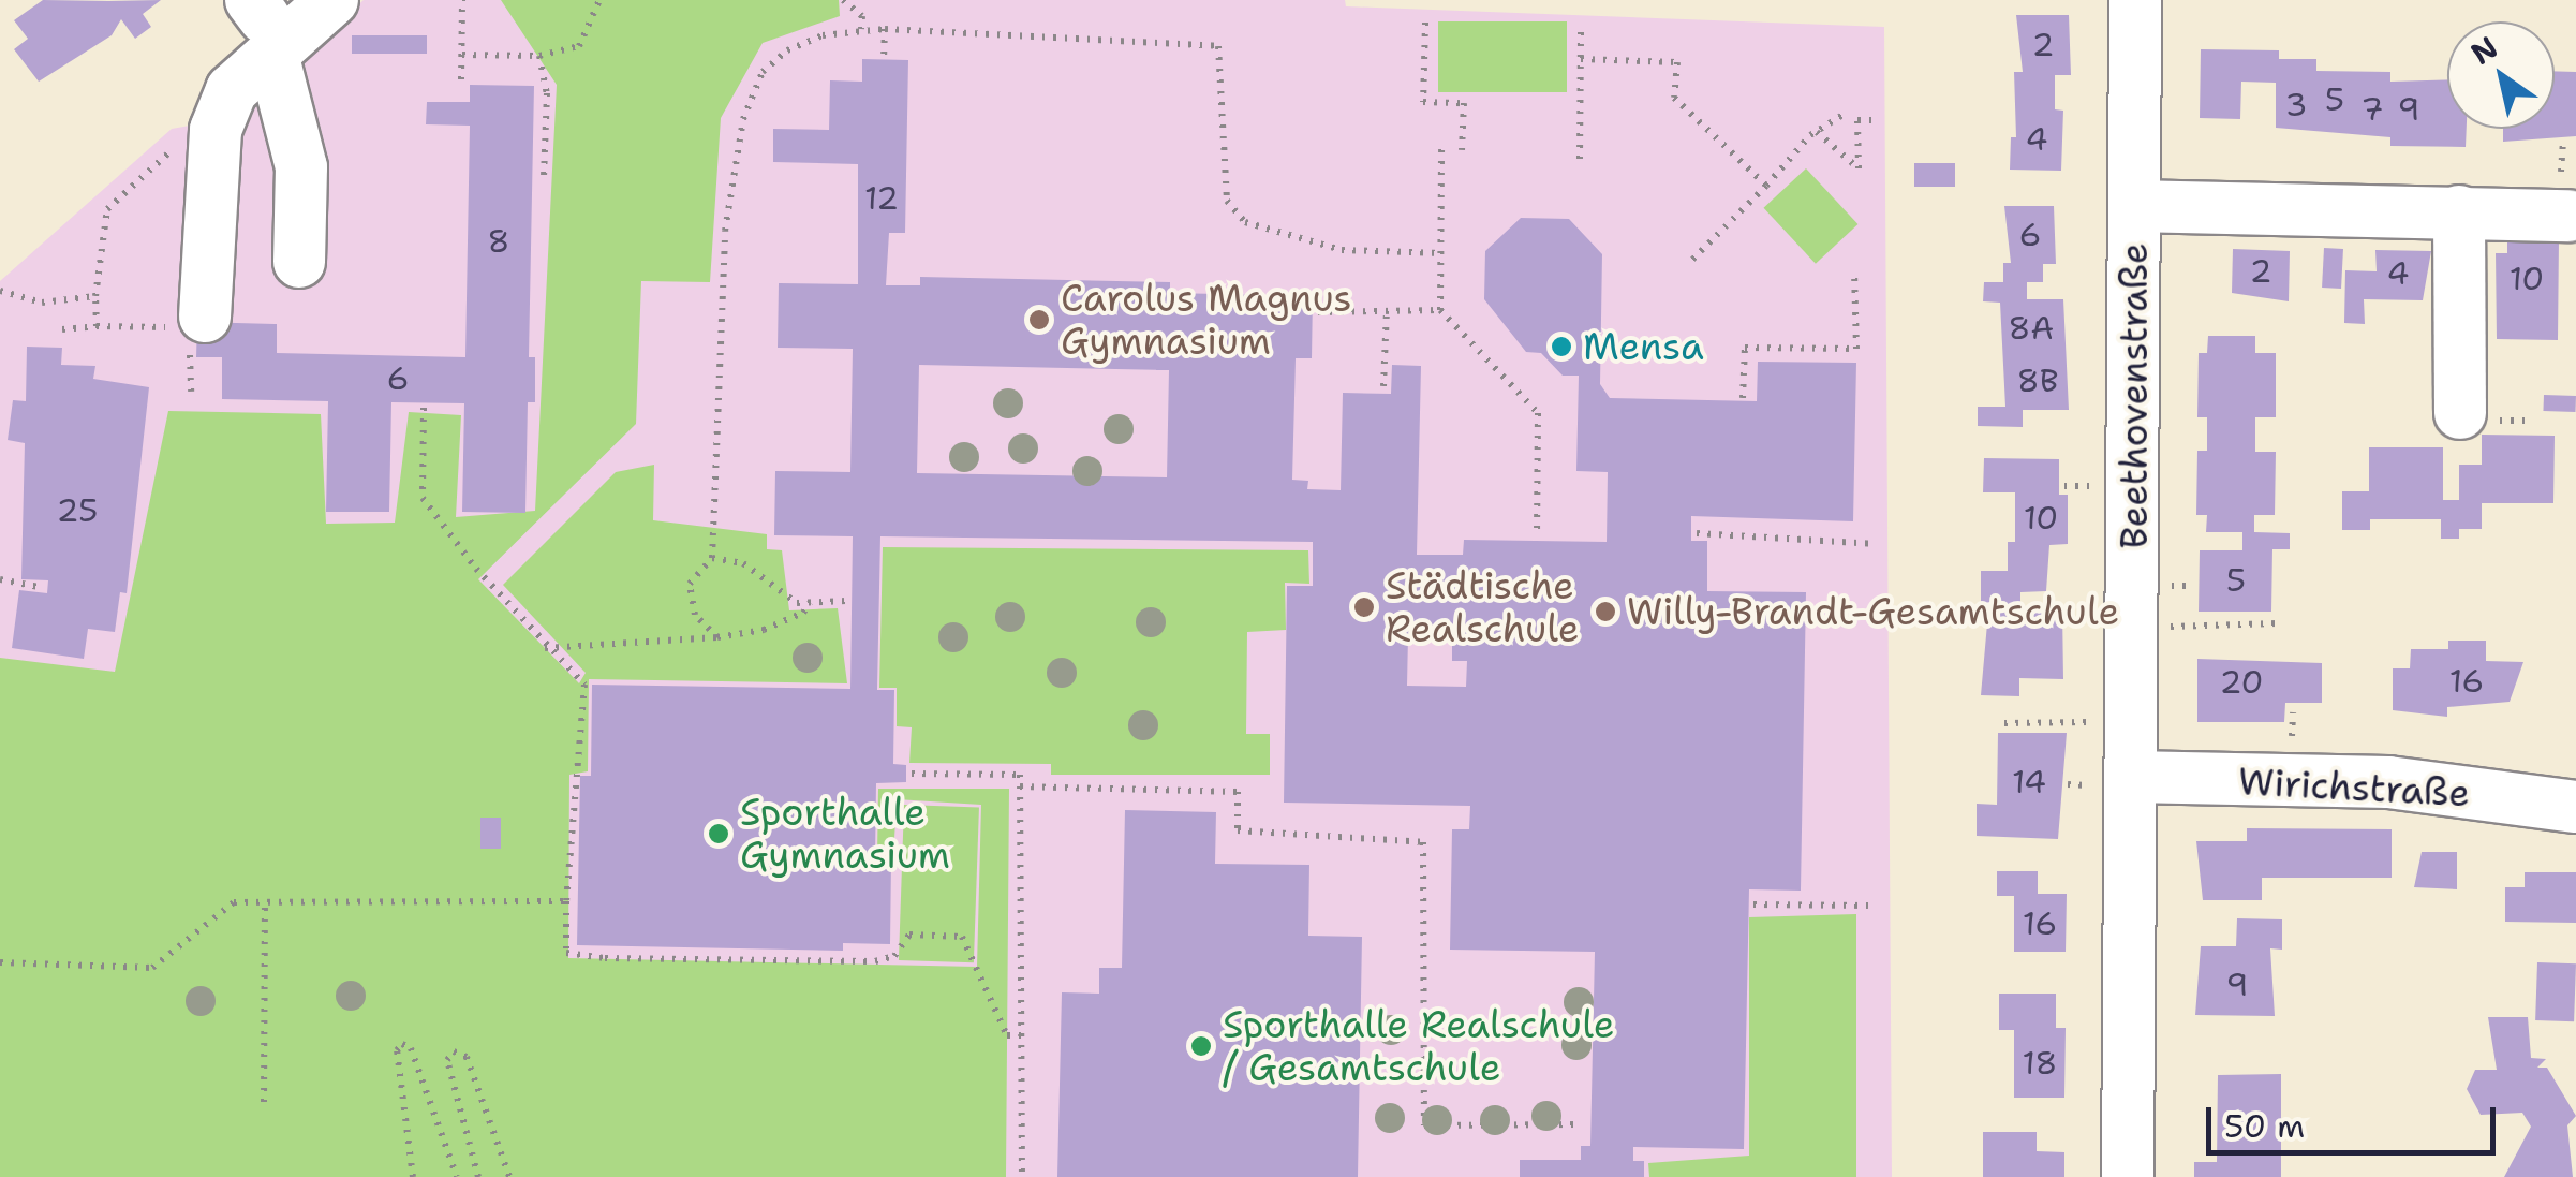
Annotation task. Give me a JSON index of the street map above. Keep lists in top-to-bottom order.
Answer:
{
  "streets": {
    "street": ["Beethovenstraße", "Wirichstraße"]
  },
  "crossings": [
    ["Beethovenstraße", "Wirichstraße"]
  ],
  "places": [
    "Carolus Magnus Gymnasium",
    "Mensa",
    "Städtische Realschule",
    "Willy-Brandt-Gesamtschule",
    "Sporthalle Gymnasium",
    "Sporthalle Realschule / Gesamtschule"
  ],
  "house_numbers": [
    "2",
    "5",
    "3",
    "7",
    "9",
    "4",
    "12",
    "6",
    "8",
    "2",
    "4",
    "10",
    "8A",
    "6",
    "8B",
    "25",
    "10",
    "5",
    "16",
    "20",
    "14",
    "16",
    "9",
    "18"
  ],
  "scale_bar": "50 m",
  "north": "top left"
}
